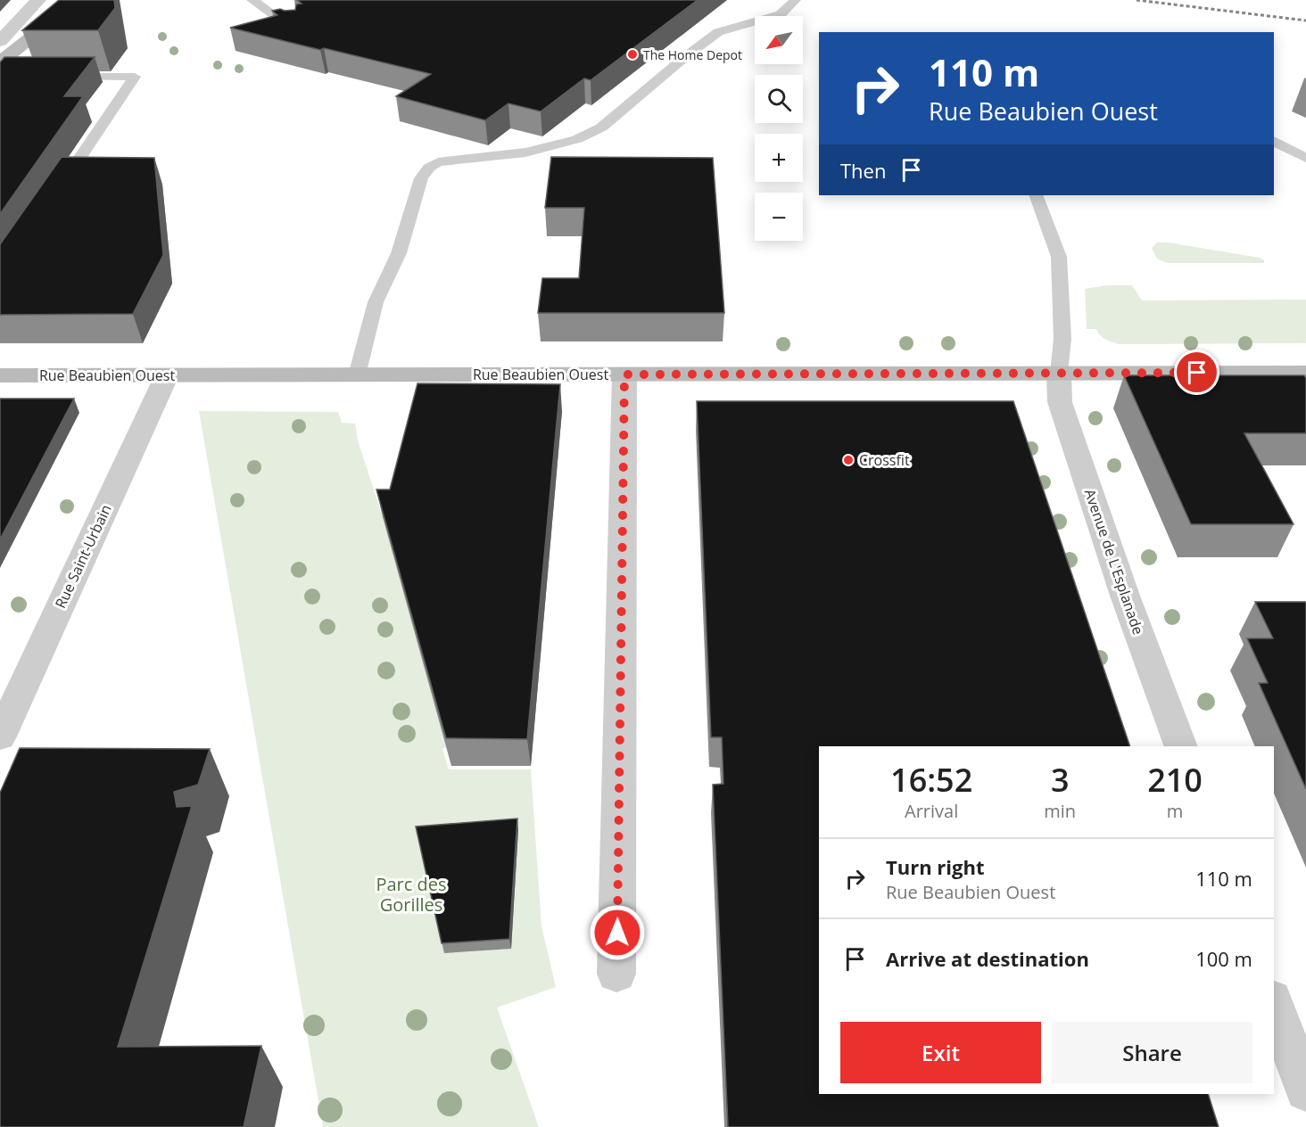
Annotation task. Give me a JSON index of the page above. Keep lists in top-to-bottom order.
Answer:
{
  "streets": {
    "street": ["Rue Beaubien Ouest", "Rue Saint-Urbain", "Avenue de L'Esplanade"]
  },
  "crossings": [
    ["Rue Beaubien Ouest", "Rue Saint-Urbain"],
    ["Rue Beaubien Ouest", "Avenue de L'Esplanade"]
  ],
  "parks": ["Parc des Gorilles"],
  "places": ["The Home Depot", "Crossfit"],
  "north": "bottom left",
  "page": {
    "map_buttons": ["+", "−"],
    "turn": ["110 m", "Rue Beaubien Ouest"],
    "then": "Then",
    "eta": [
      "16:52",
      "Arrival",
      "3",
      "min",
      "210",
      "m"
    ],
    "list": [
      {
        "name": "Turn right",
        "note": "Rue Beaubien Ouest",
        "value": "110 m"
      },
      {
        "name": "Arrive at destination",
        "value": "100 m"
      }
    ],
    "buttons": ["Exit", "Share"]
  }
}
